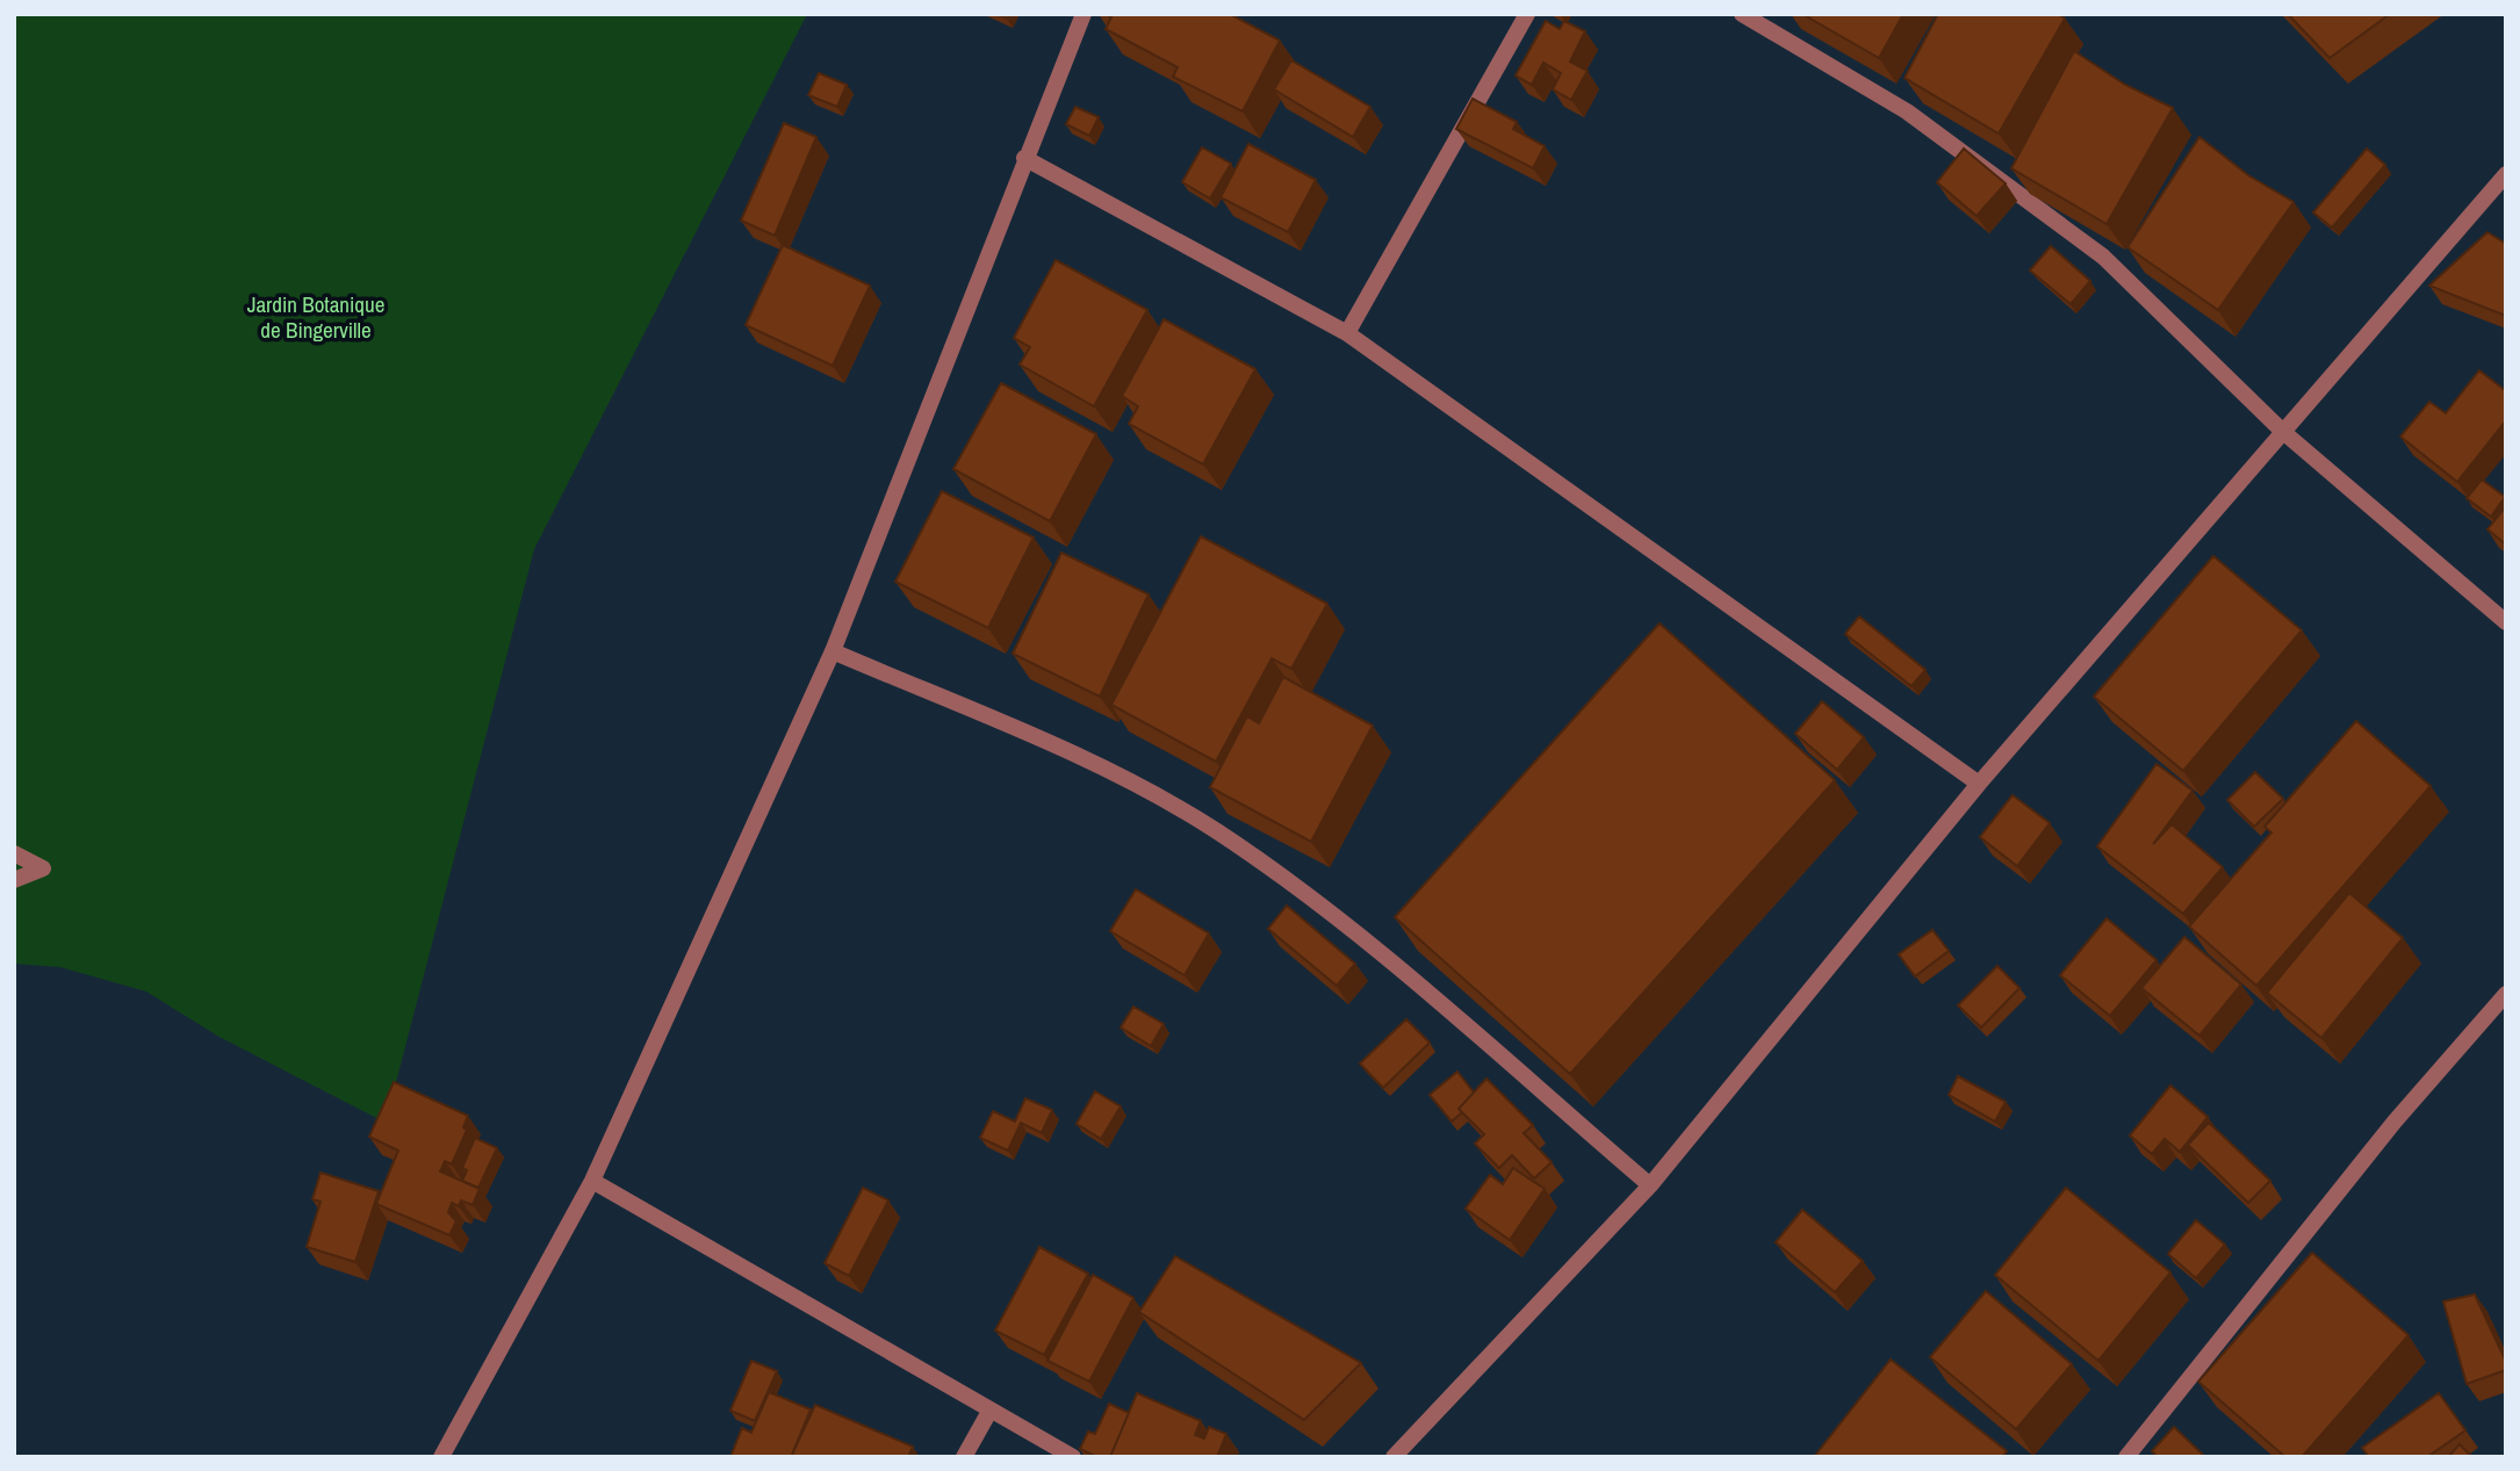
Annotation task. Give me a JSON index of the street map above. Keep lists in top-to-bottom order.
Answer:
{
  "parks": ["Jardin Botanique de Bingerville"]
}
